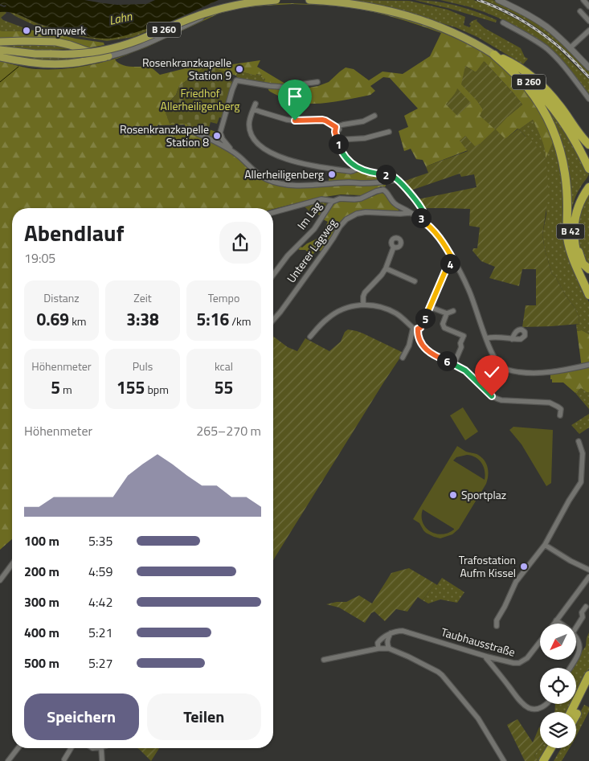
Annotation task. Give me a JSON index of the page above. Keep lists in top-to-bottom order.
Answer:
{
  "streets": {
    "highway": ["B 260", "B 42"],
    "street": ["Im Lag", "Unterer Lagweg", "Taubhausstraße"]
  },
  "crossings": [
    ["Im Lag", "Unterer Lagweg"]
  ],
  "water": ["Lahn"],
  "parks": ["Friedhof Allerheiligenberg"],
  "places": [
    "Pumpwerk",
    "Rosenkranzkapelle Station 9",
    "Rosenkranzkapelle Station 8",
    "Allerheiligenberg",
    "Sportplaz",
    "Trafostation Aufm Kissel"
  ],
  "north": "bottom left",
  "page": {
    "pins": [
      "1",
      "2",
      "3",
      "4",
      "5",
      "6"
    ],
    "heading": ["Abendlauf", "19:05"],
    "stats": [
      ["Distanz", "0.69 km"],
      ["Zeit", "3:38"],
      ["Tempo", "5:16 /km"],
      ["Höhenmeter", "5 m"],
      ["Puls", "155 bpm"],
      ["kcal", "55"]
    ],
    "chart": ["Höhenmeter", "265–270 m"],
    "list": [
      {
        "name": "100 m",
        "note": "5:35"
      },
      {
        "name": "200 m",
        "note": "4:59"
      },
      {
        "name": "300 m",
        "note": "4:42"
      },
      {
        "name": "400 m",
        "note": "5:21"
      },
      {
        "name": "500 m",
        "note": "5:27"
      }
    ],
    "buttons": ["Speichern", "Teilen"]
  }
}
